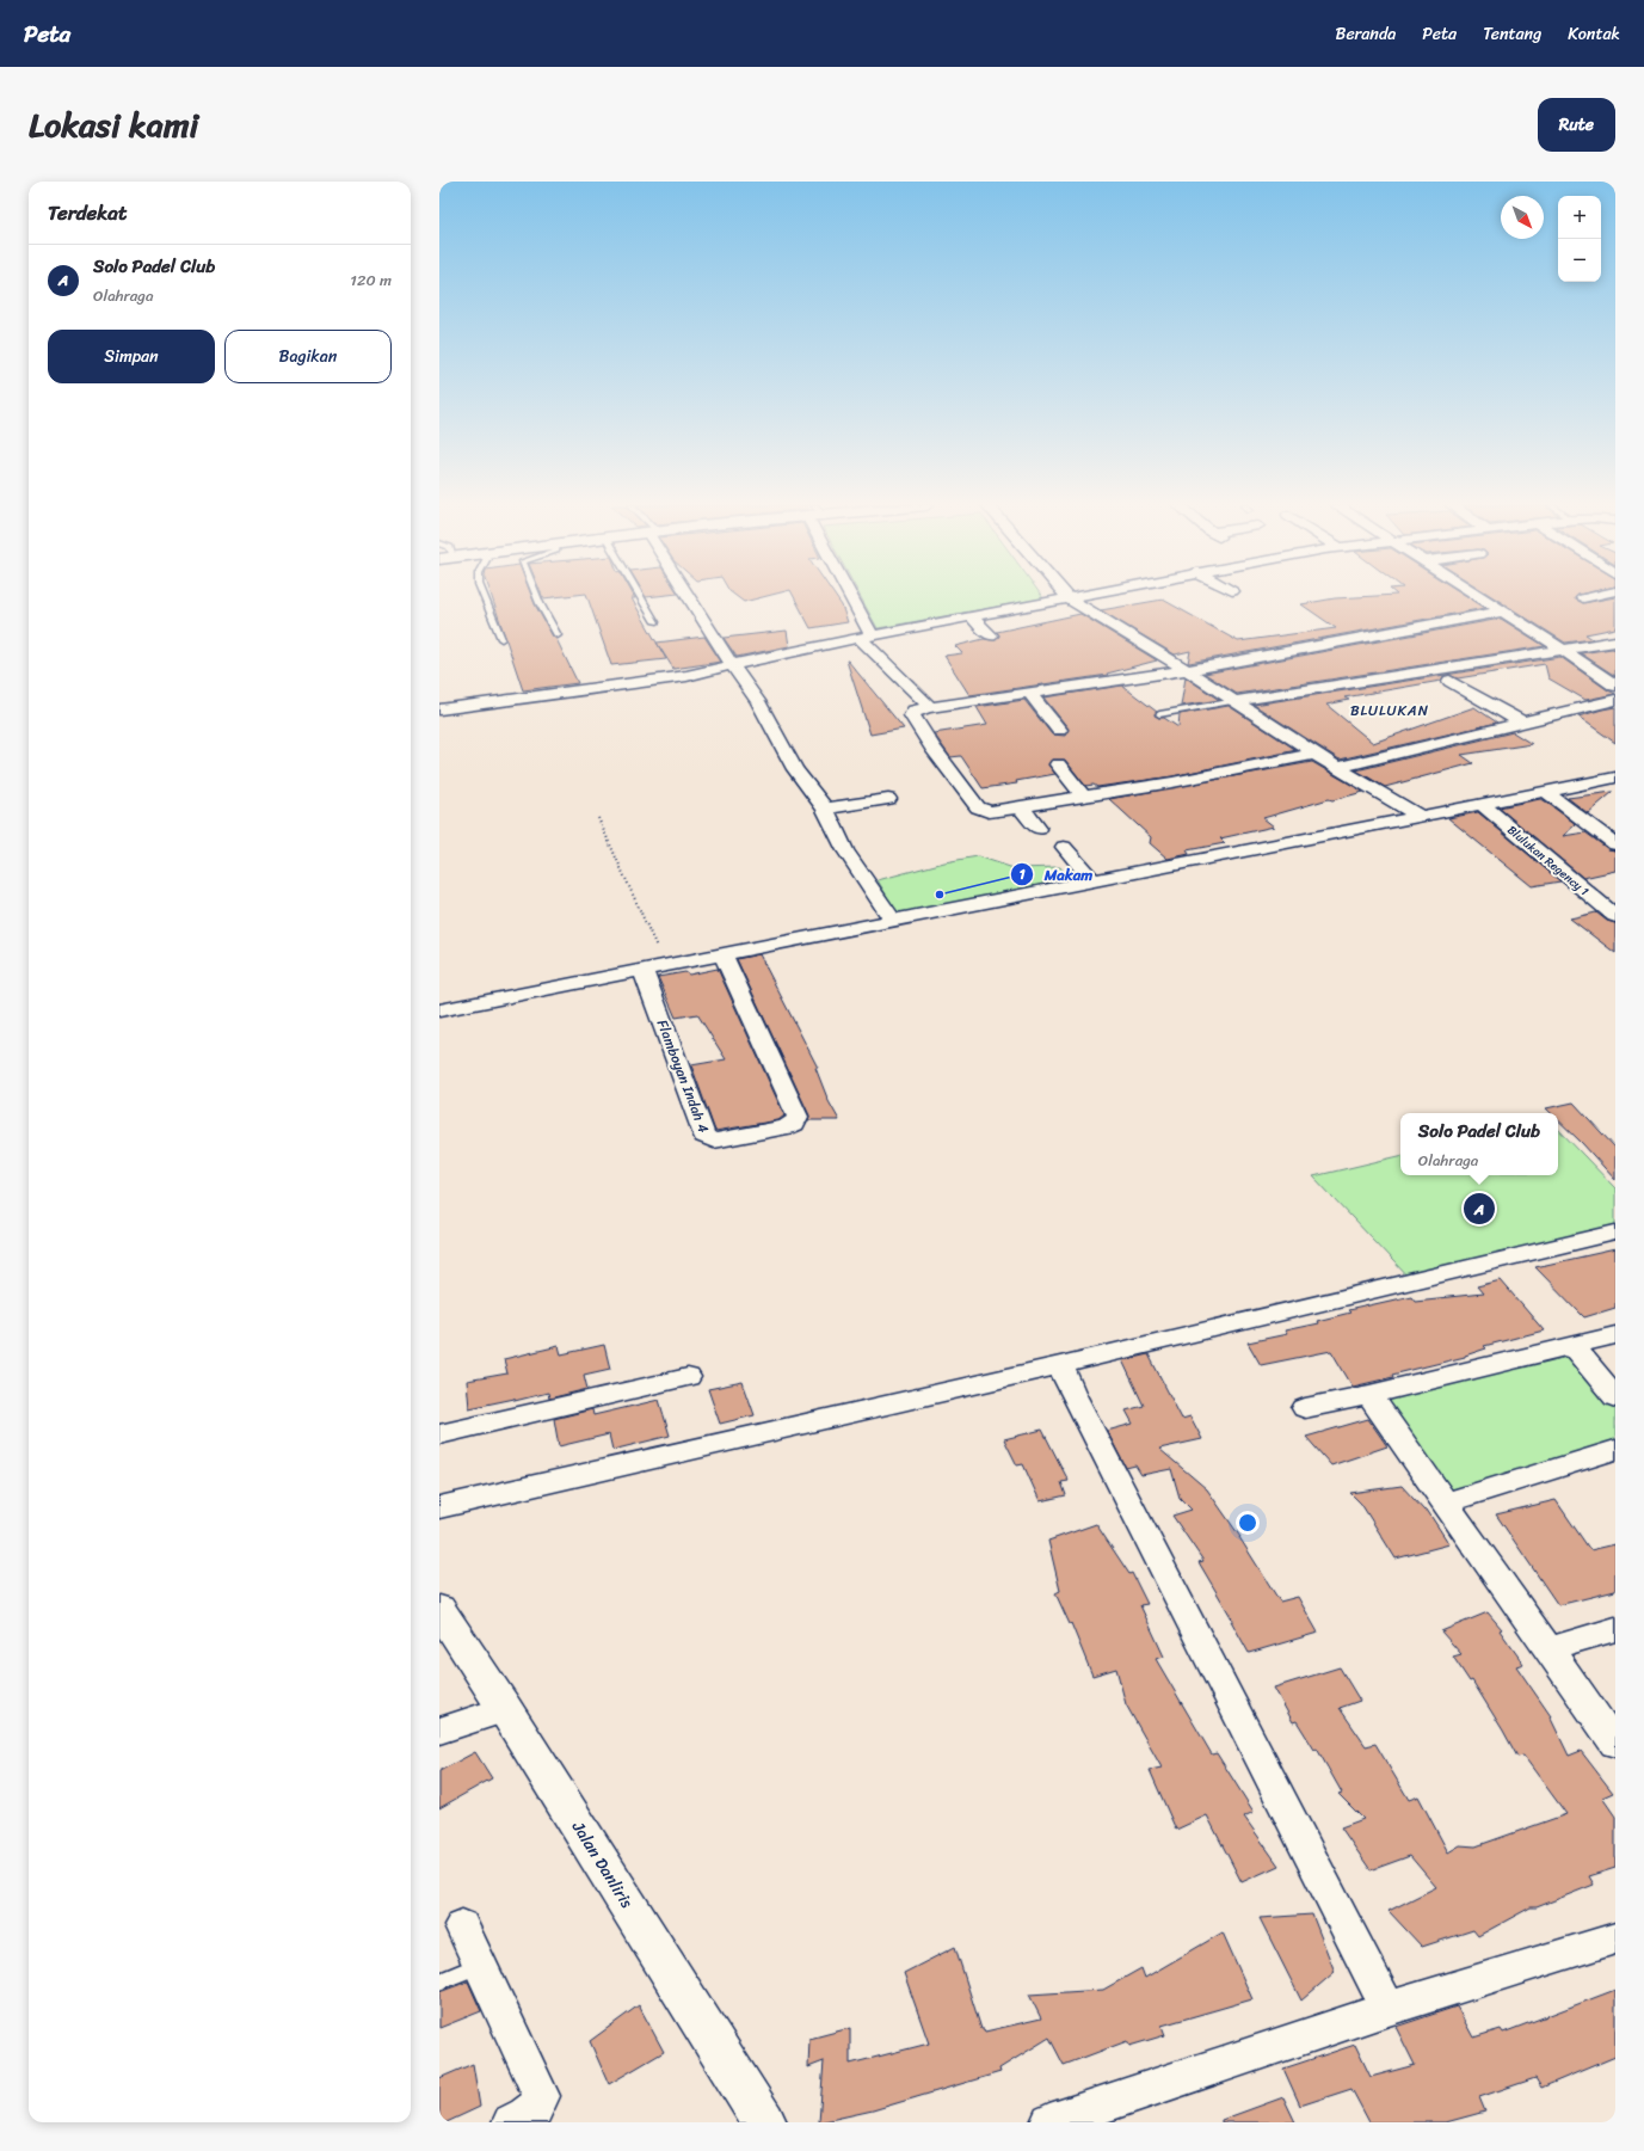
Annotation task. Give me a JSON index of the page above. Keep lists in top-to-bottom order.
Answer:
{
  "streets": {
    "main road": ["Jalan Danliris"],
    "street": ["Blulukan Regency 1", "Flamboyan Indah 4"]
  },
  "districts": ["BLULUKAN"],
  "places": ["Makam"],
  "north": "bottom right",
  "page": {
    "header": "Peta",
    "nav": [
      "Beranda",
      "Peta",
      "Tentang",
      "Kontak"
    ],
    "title": "Lokasi kami",
    "buttons": [
      "Rute",
      ["Simpan", "Bagikan"]
    ],
    "heading": "Terdekat",
    "map_buttons": ["+", "−"],
    "list": [
      {
        "mark": "A",
        "name": "Solo Padel Club",
        "note": "Olahraga",
        "value": "120 m"
      }
    ],
    "popup": ["Solo Padel Club", "Olahraga"],
    "pins": "A"
  }
}
